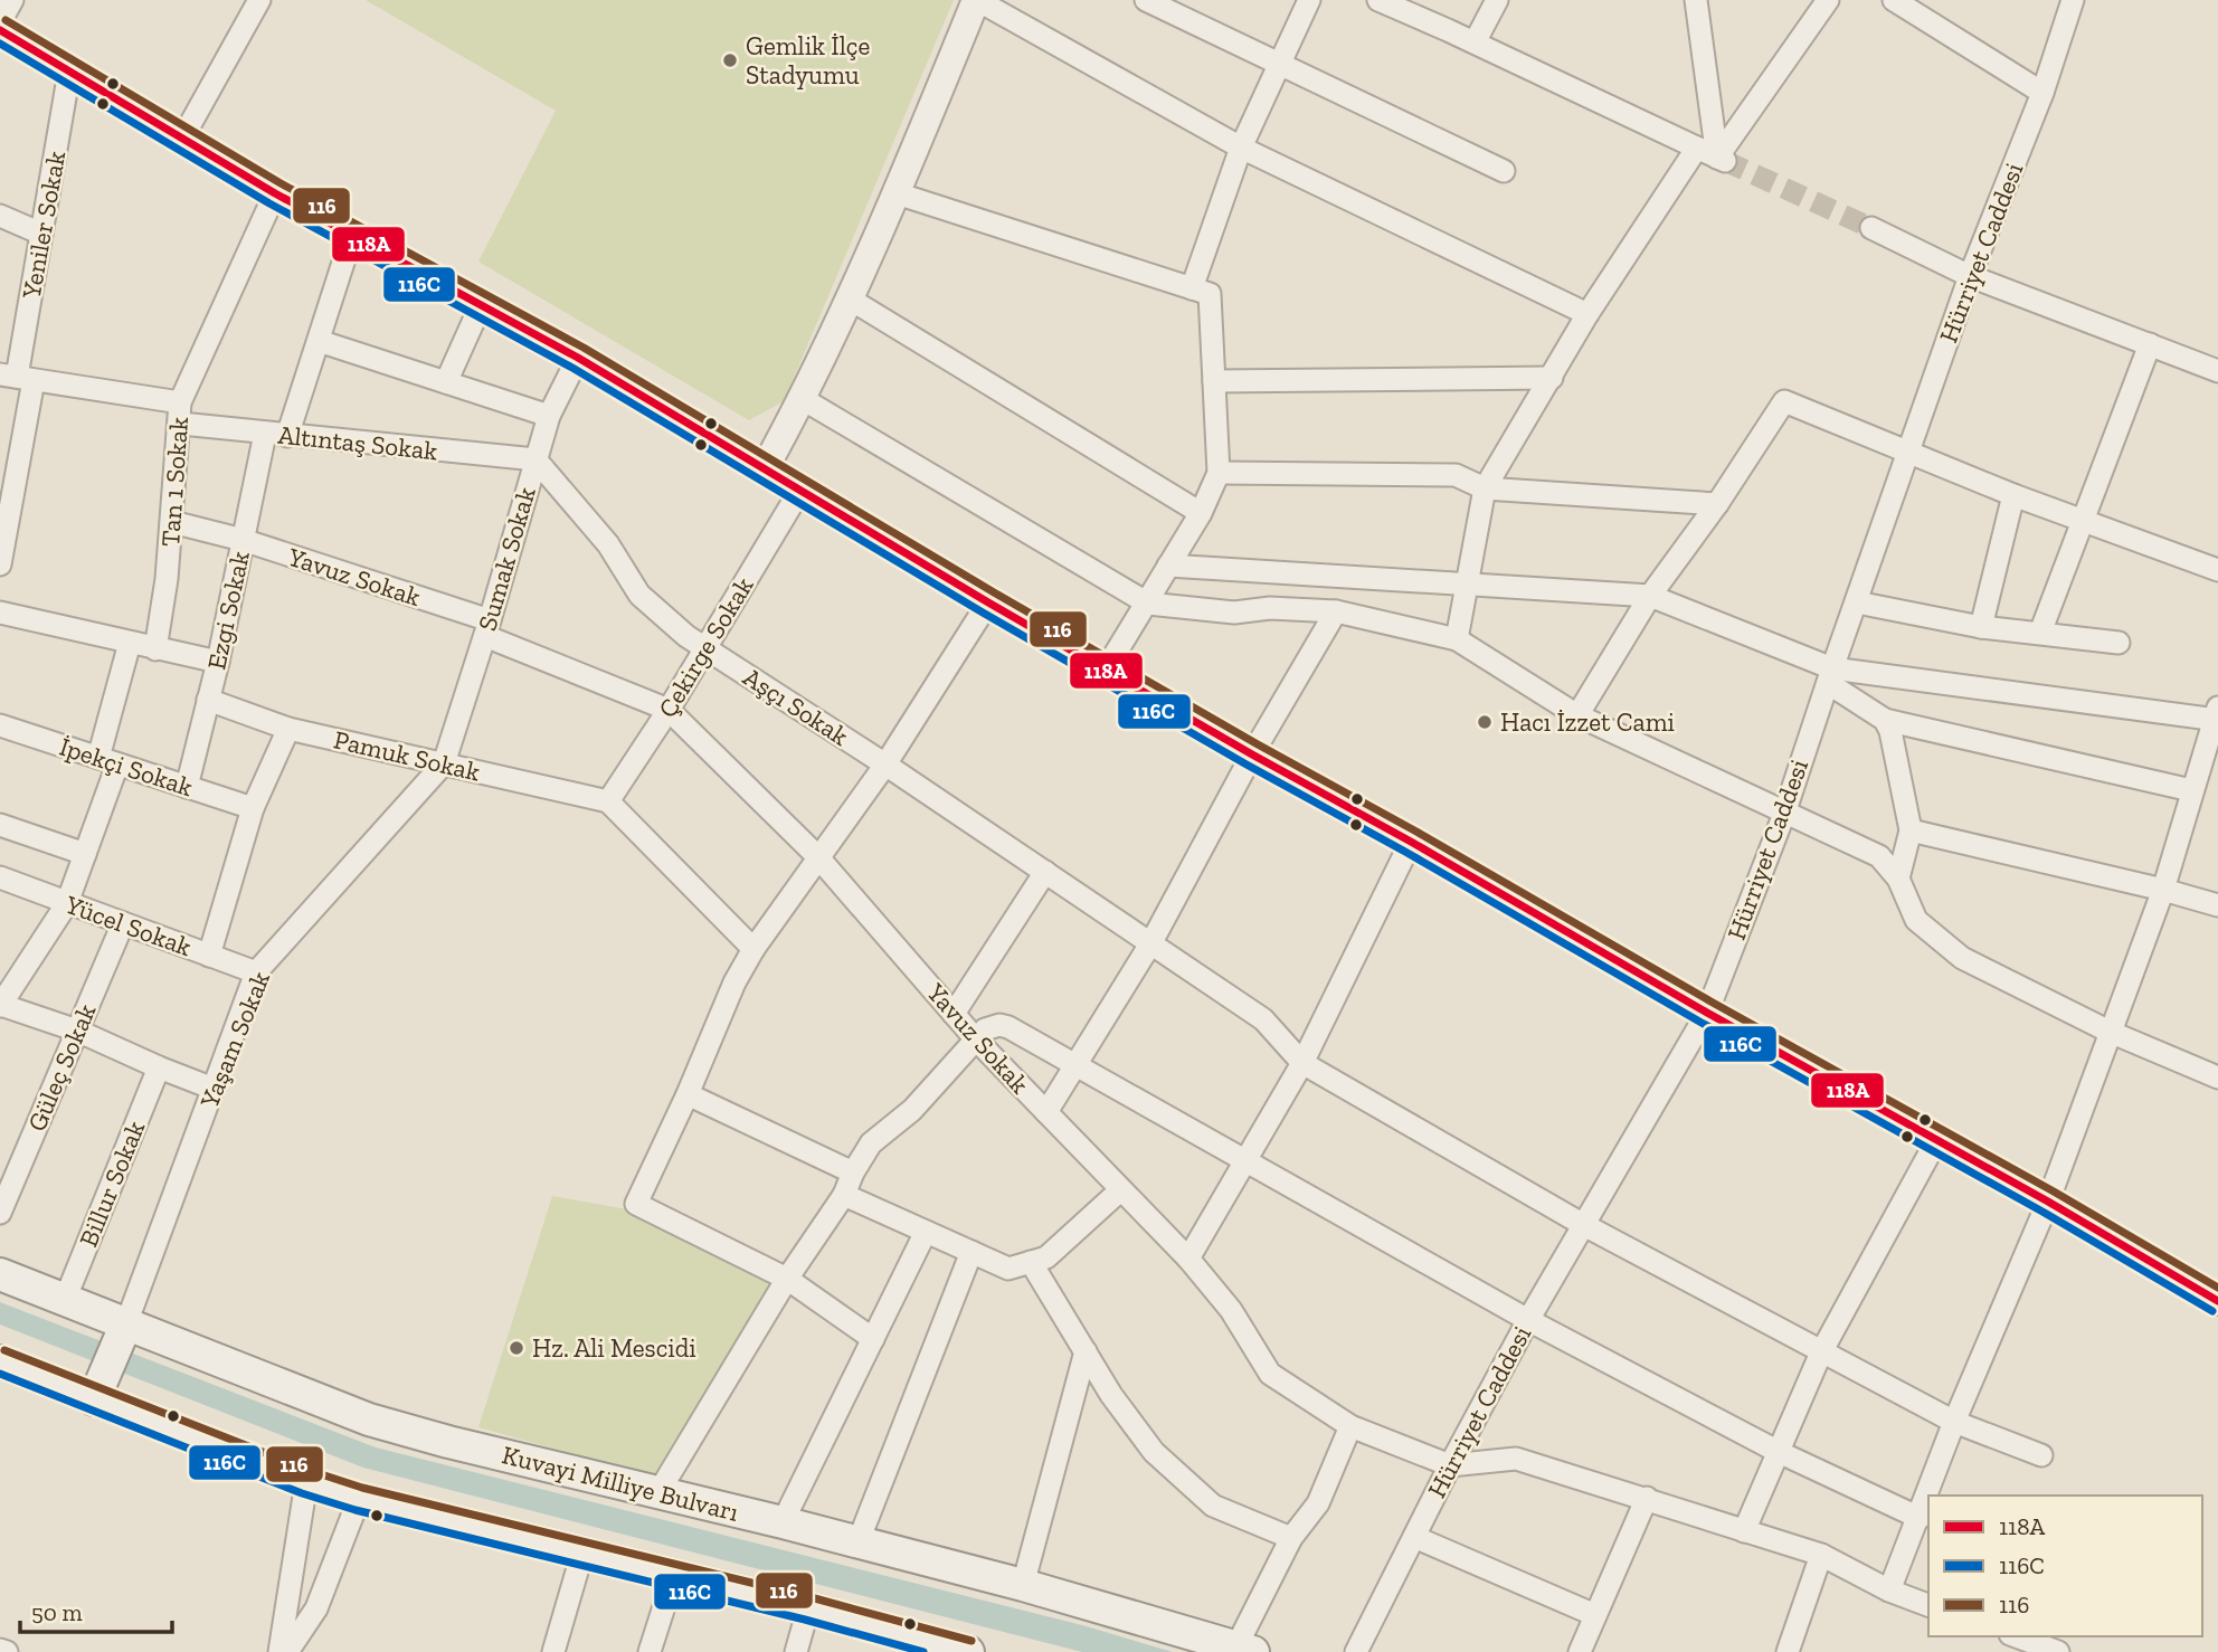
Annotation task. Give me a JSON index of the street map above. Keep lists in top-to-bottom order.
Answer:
{
  "streets": {
    "main road": ["Kuvayi Milliye Bulvarı"],
    "street": [
      "Yeniler Sokak",
      "Hürriyet Caddesi",
      "Altıntaş Sokak",
      "Tan 1 Sokak",
      "Sumak Sokak",
      "Yavuz Sokak",
      "Ezgi Sokak",
      "Çekirge Sokak",
      "Aşçı Sokak",
      "Pamuk Sokak",
      "İpekçi Sokak",
      "Yücel Sokak",
      "Yaşam Sokak",
      "Güleç Sokak",
      "Billur Sokak"
    ]
  },
  "crossings": [
    ["Yeniler Sokak", "Altıntaş Sokak"],
    ["Hürriyet Caddesi", "Yavuz Sokak"],
    ["Hürriyet Caddesi", "Aşçı Sokak"],
    ["Altıntaş Sokak", "Tan 1 Sokak"],
    ["Altıntaş Sokak", "Sumak Sokak"],
    ["Altıntaş Sokak", "Ezgi Sokak"],
    ["Altıntaş Sokak", "Aşçı Sokak"],
    ["Tan 1 Sokak", "Yavuz Sokak"],
    ["Sumak Sokak", "Yavuz Sokak"],
    ["Sumak Sokak", "Aşçı Sokak"],
    ["Sumak Sokak", "Pamuk Sokak"],
    ["Sumak Sokak", "Yaşam Sokak"],
    ["Yavuz Sokak", "Ezgi Sokak"],
    ["Yavuz Sokak", "Çekirge Sokak"],
    ["Ezgi Sokak", "Pamuk Sokak"],
    ["Ezgi Sokak", "İpekçi Sokak"],
    ["Çekirge Sokak", "Aşçı Sokak"],
    ["Çekirge Sokak", "Pamuk Sokak"],
    ["Pamuk Sokak", "Yaşam Sokak"],
    ["Yücel Sokak", "Yaşam Sokak"],
    ["Yücel Sokak", "Güleç Sokak"],
    ["Yaşam Sokak", "Kuvayi Milliye Bulvarı"],
    ["Billur Sokak", "Kuvayi Milliye Bulvarı"]
  ],
  "places": ["Gemlik İlçe Stadyumu", "Hacı İzzet Cami", "Hz. Ali Mescidi"],
  "lines": ["transit line 116", "transit line 118A", "transit line 116C"],
  "legend": ["118A", "116C", "116"],
  "scale_bar": "50 m"
}
